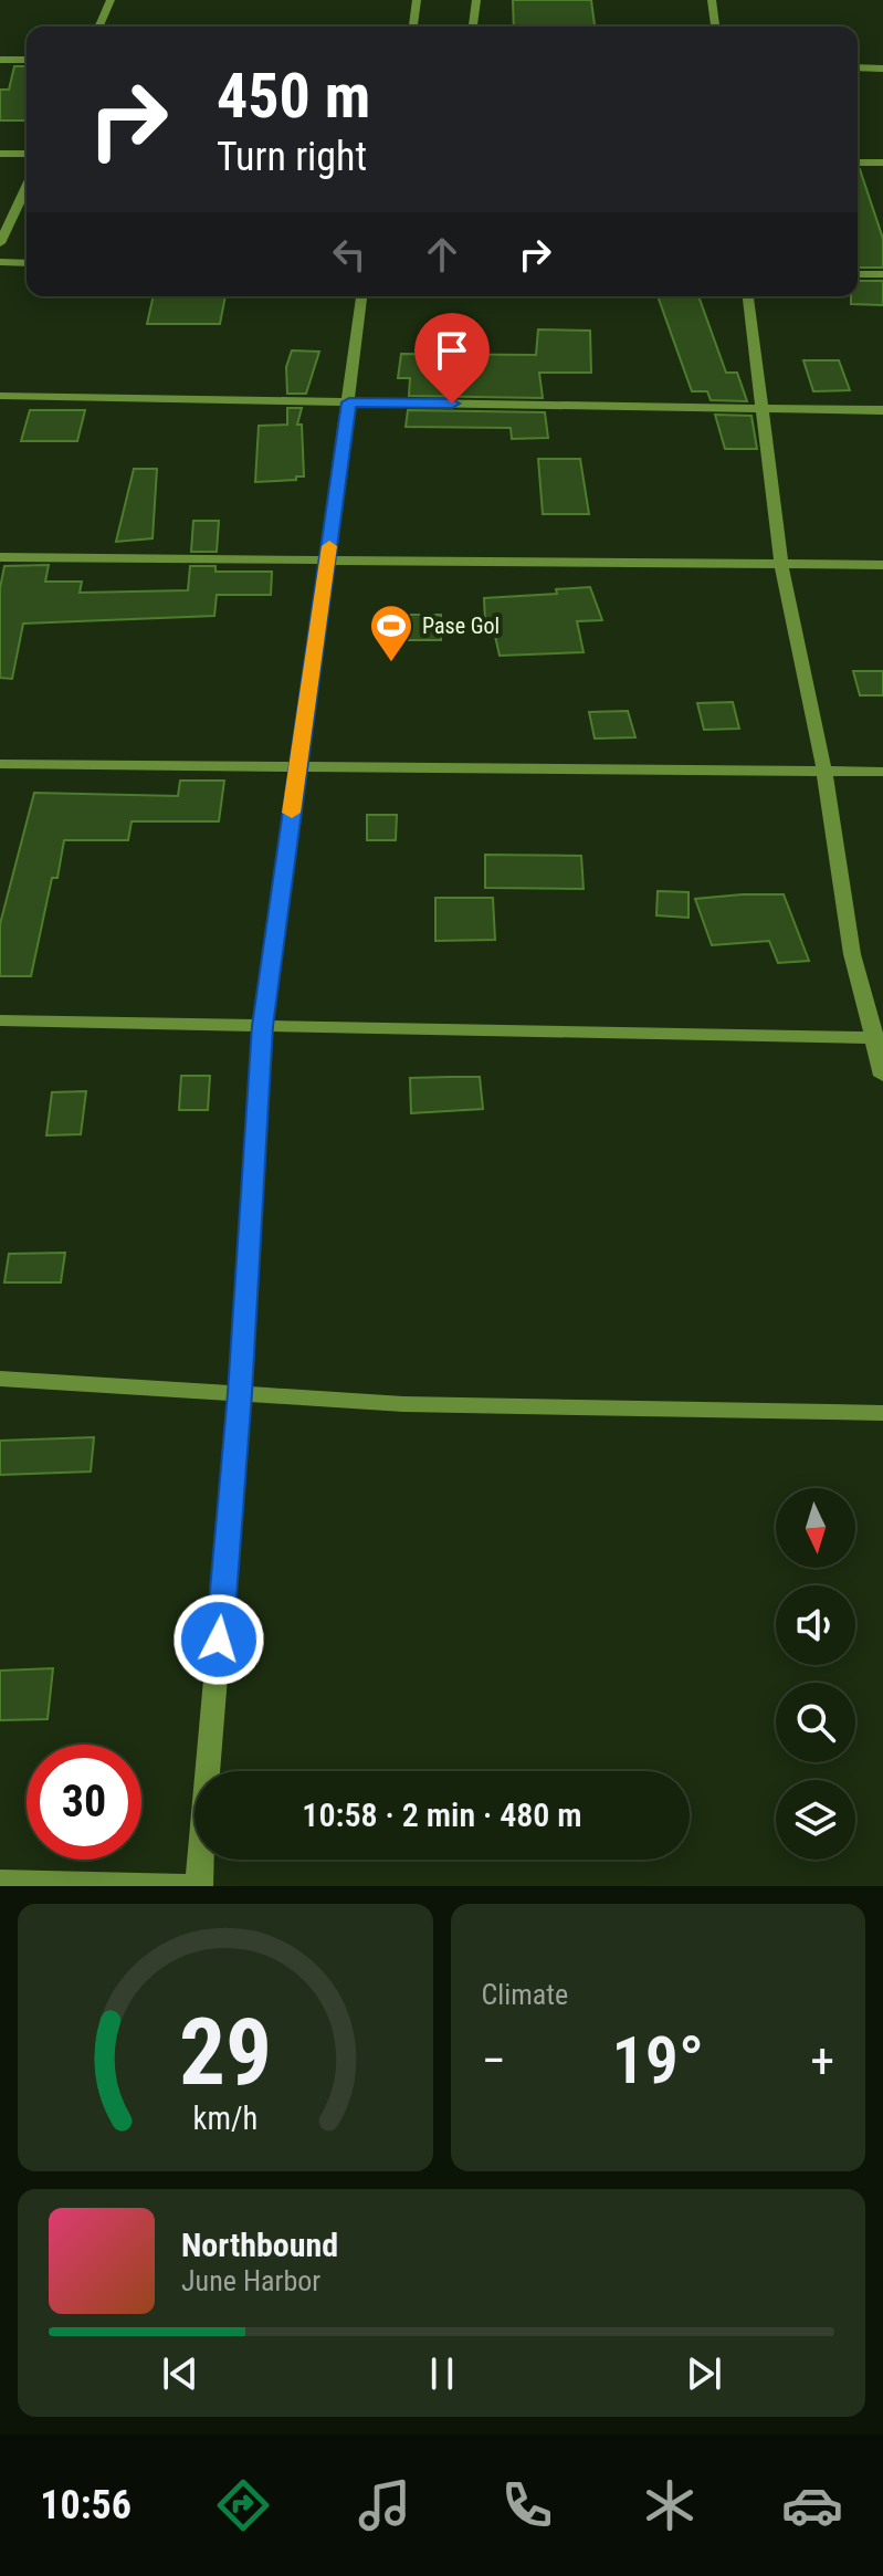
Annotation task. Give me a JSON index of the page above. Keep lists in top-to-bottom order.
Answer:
{
  "places": {
    "sports": ["Pase Gol"]
  },
  "north": "bottom",
  "page": {
    "turn": ["450 m", "Turn right"],
    "limit": "30",
    "trip": "10:58 · 2 min · 480 m",
    "tile": "Climate",
    "heat": ["−", "19°", "+"],
    "song": ["Northbound", "June Harbor"],
    "tabs": "10:56",
    "gauge": ["29", "km/h"]
  }
}
